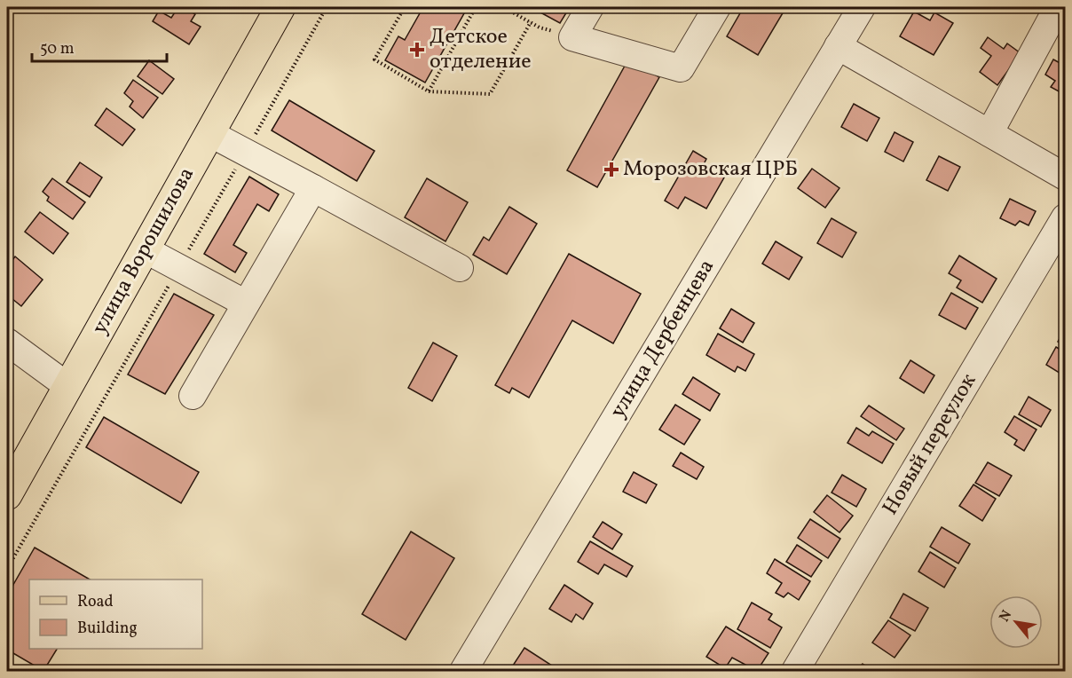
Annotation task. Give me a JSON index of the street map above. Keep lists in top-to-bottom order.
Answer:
{
  "streets": {
    "main road": ["улица Ворошилова"],
    "street": ["улица Дербенцева", "Новый переулок"]
  },
  "places": {
    "health": ["Детское отделение", "Морозовская ЦРБ"]
  },
  "legend": ["Road", "Building"],
  "scale_bar": "50 m",
  "north": "top left"
}
